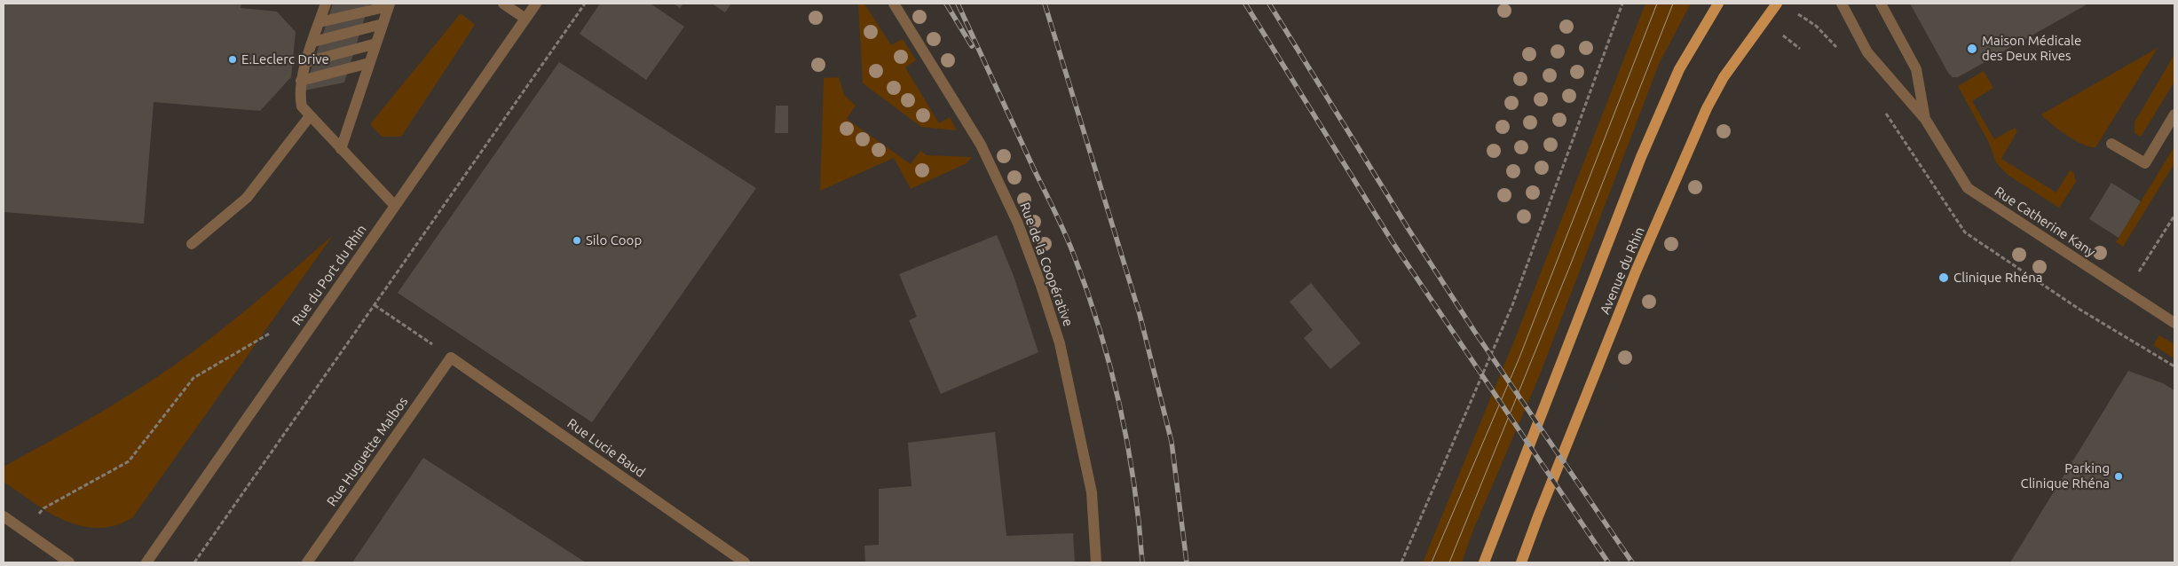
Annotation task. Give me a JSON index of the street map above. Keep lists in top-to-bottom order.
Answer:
{
  "streets": {
    "main road": ["Avenue du Rhin"],
    "street": [
      "Rue Catherine Kany",
      "Rue de la Coopérative",
      "Rue du Port du Rhin",
      "Rue Lucie Baud",
      "Rue Huguette Malbos"
    ]
  },
  "crossings": [
    ["Rue Lucie Baud", "Rue Huguette Malbos"]
  ],
  "places": [
    "Maison Médicale des Deux Rives",
    "E.Leclerc Drive",
    "Silo Coop",
    "Clinique Rhéna",
    "Parking Clinique Rhéna"
  ]
}
